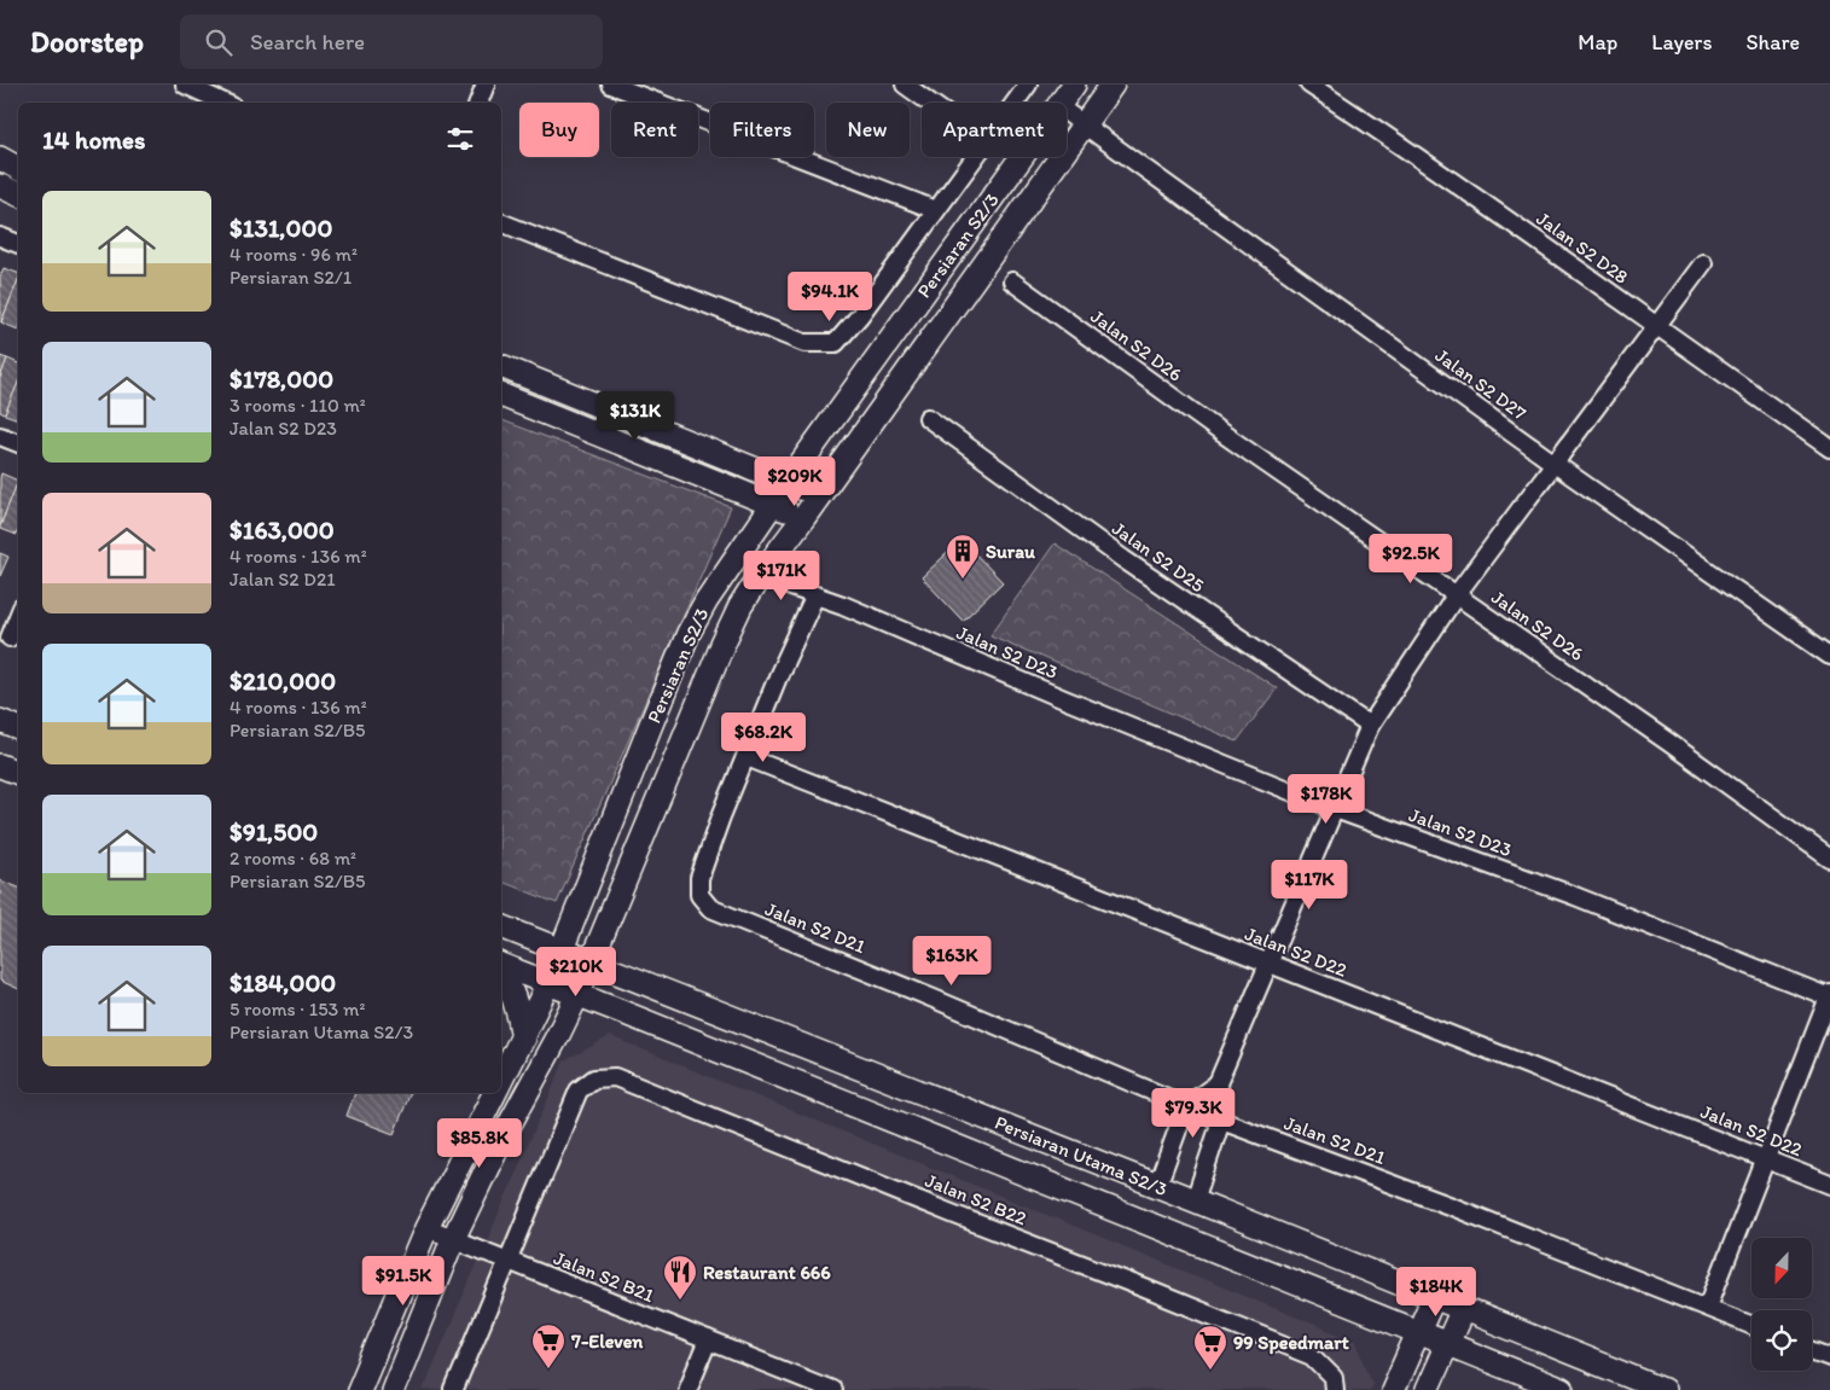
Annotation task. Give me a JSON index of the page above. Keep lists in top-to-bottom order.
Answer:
{
  "streets": {
    "main road": ["Persiaran S2/3", "Persiaran Utama S2/3"],
    "street": [
      "Jalan S2 D28",
      "Jalan S2 D26",
      "Jalan S2 D27",
      "Jalan S2 D25",
      "Jalan S2 D23",
      "Jalan S2 D21",
      "Jalan S2 D22",
      "Jalan S2 B22",
      "Jalan S2 B21"
    ]
  },
  "crossings": [
    ["Persiaran S2/3", "Persiaran Utama S2/3"],
    ["Persiaran S2/3", "Jalan S2 B21"],
    ["Jalan S2 D21", "Jalan S2 D22"],
    ["Jalan S2 B22", "Jalan S2 B21"]
  ],
  "places": {
    "building": ["Surau"],
    "restaurant": ["Restaurant 666"],
    "supermarket": ["7-Eleven", "99 Speedmart"]
  },
  "north": "bottom",
  "page": {
    "header": "Doorstep",
    "search": "Search here",
    "nav": ["Map", "Layers", "Share"],
    "chip": [
      "Buy",
      "Rent",
      "Filters",
      "New",
      "Apartment"
    ],
    "heading": "14 homes",
    "list": [
      {
        "name": "$131,000",
        "note": "4 rooms · 96 m² · Persiaran S2/1"
      },
      {
        "name": "$178,000",
        "note": "3 rooms · 110 m² · Jalan S2 D23"
      },
      {
        "name": "$163,000",
        "note": "4 rooms · 136 m² · Jalan S2 D21"
      },
      {
        "name": "$210,000",
        "note": "4 rooms · 136 m² · Persiaran S2/B5"
      },
      {
        "name": "$91,500",
        "note": "2 rooms · 68 m² · Persiaran S2/B5"
      },
      {
        "name": "$184,000",
        "note": "5 rooms · 153 m² · Persiaran Utama S2/3"
      }
    ],
    "price": [
      "$94.1K",
      "$131K",
      "$209K",
      "$92.5K",
      "$171K",
      "$68.2K",
      "$178K",
      "$117K",
      "$163K",
      "$210K",
      "$79.3K",
      "$85.8K",
      "$91.5K",
      "$184K"
    ]
  }
}
